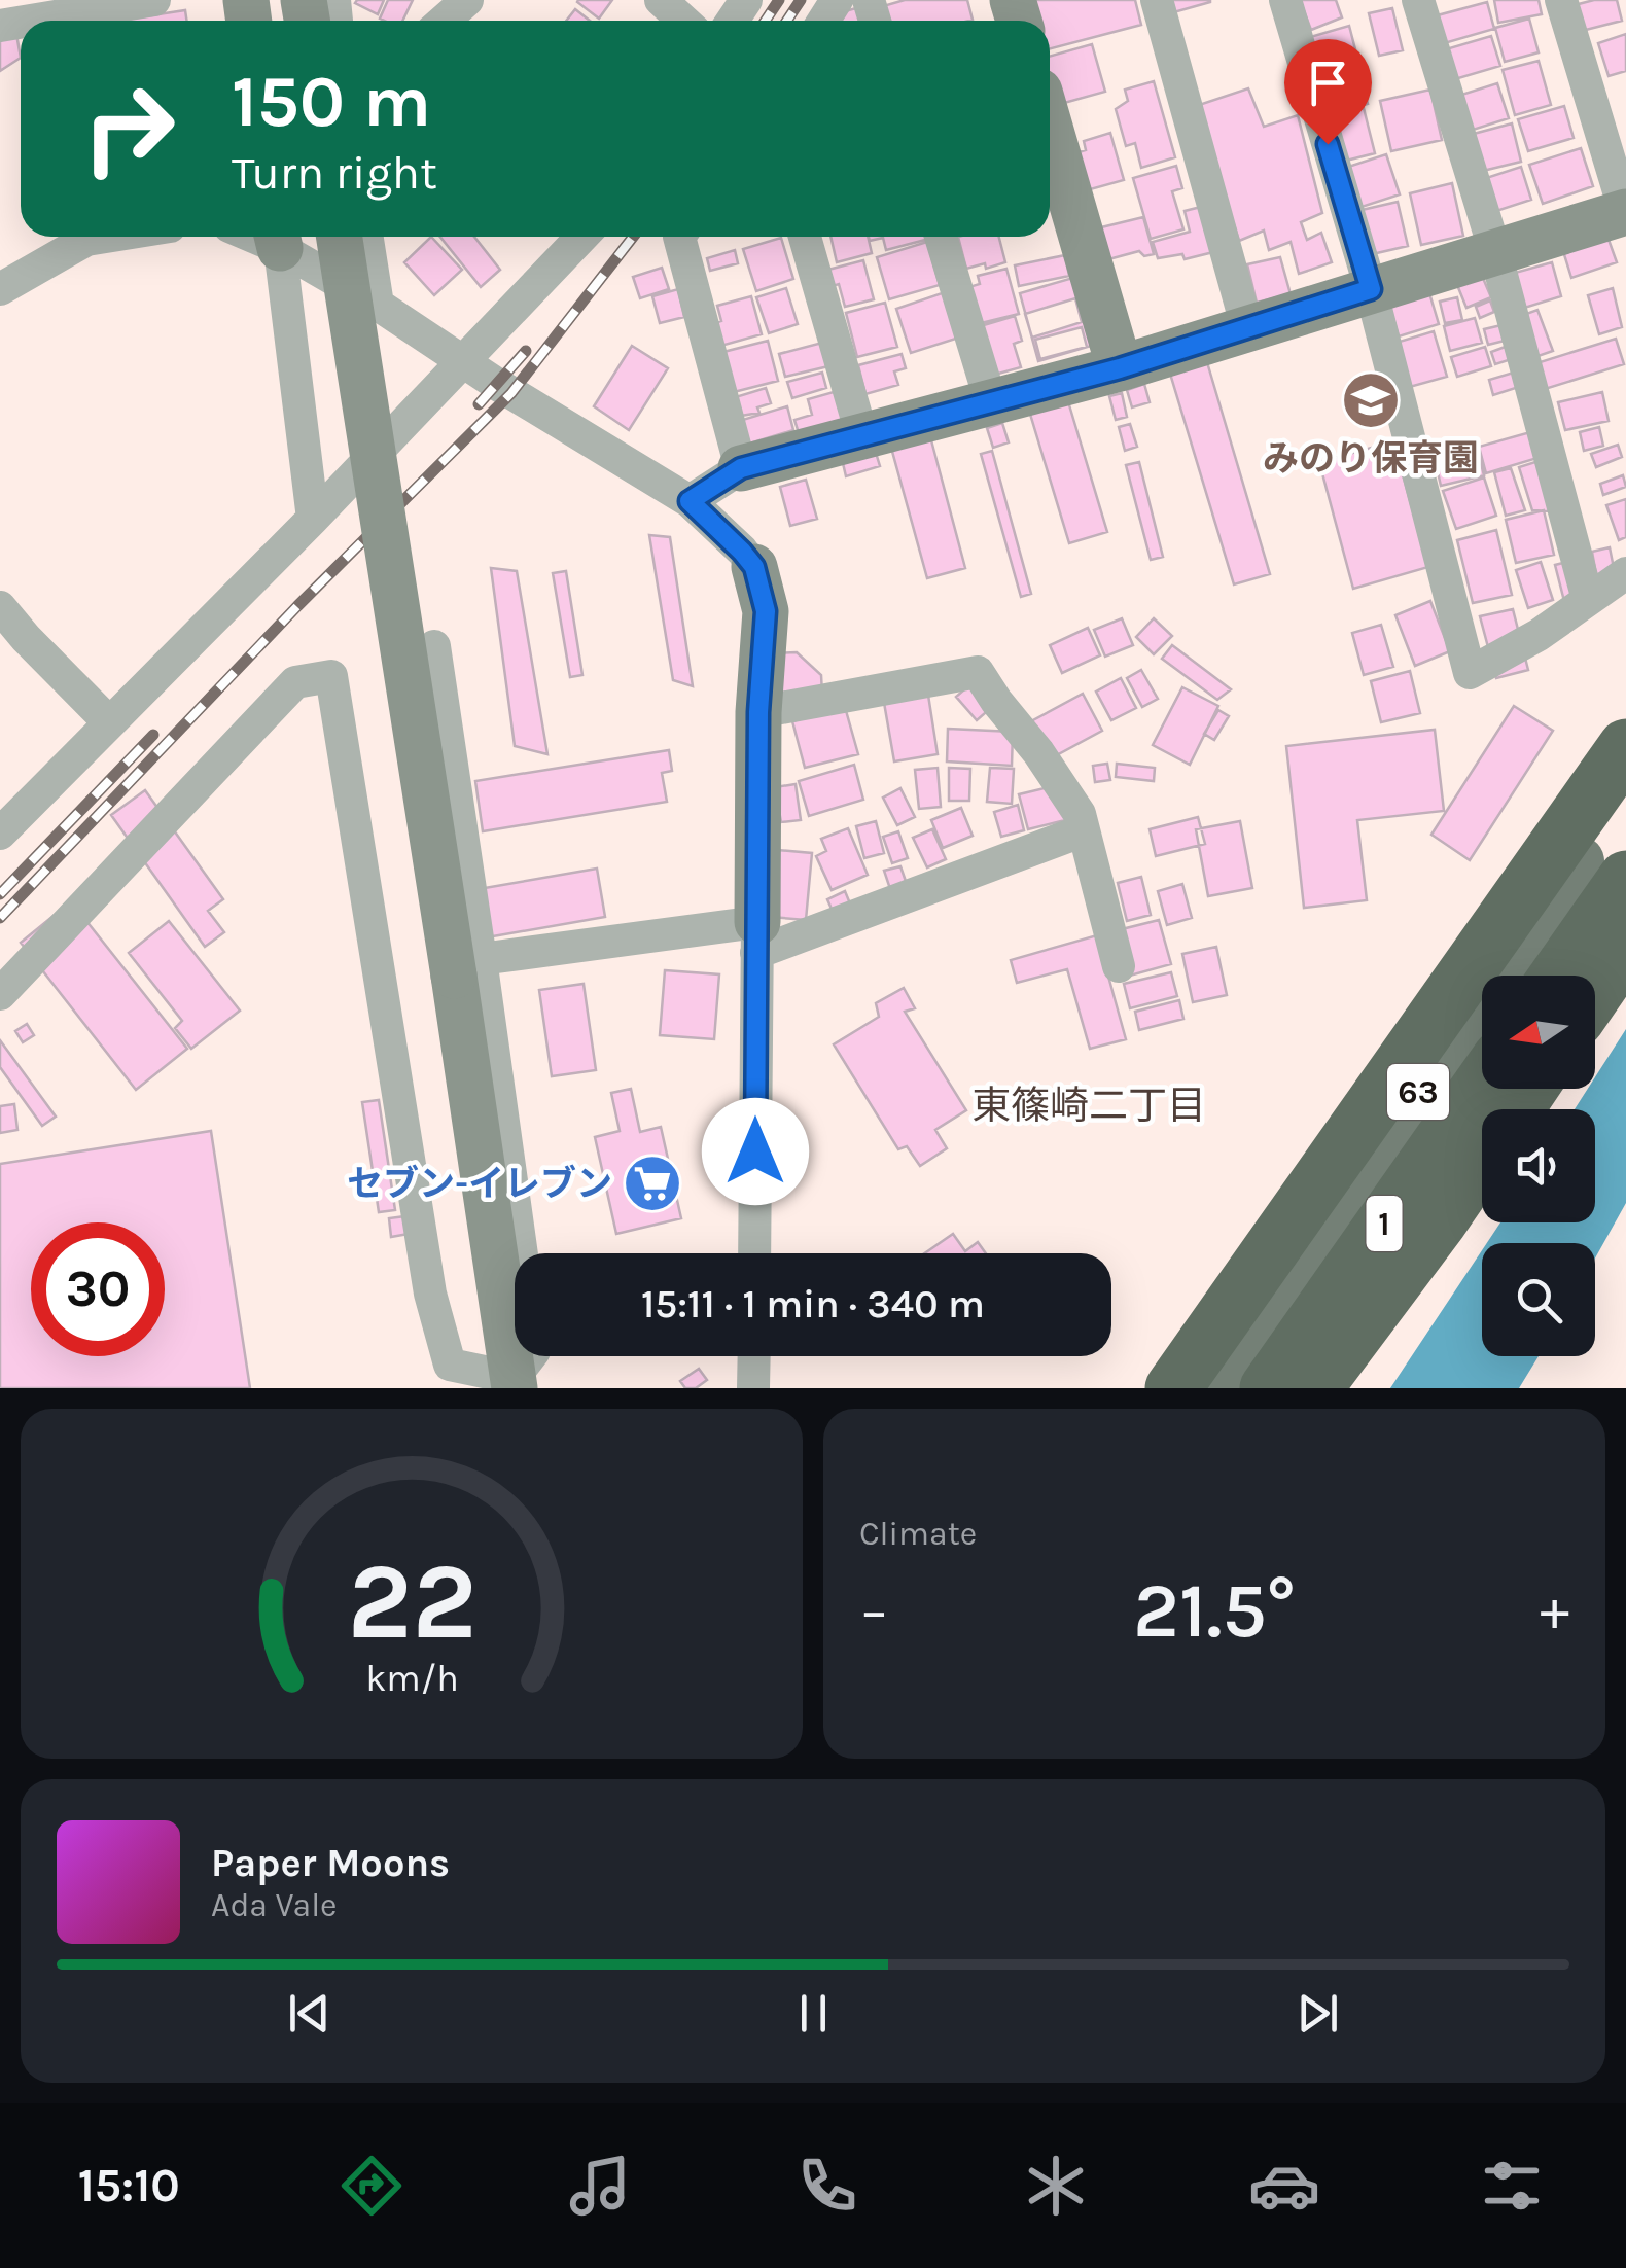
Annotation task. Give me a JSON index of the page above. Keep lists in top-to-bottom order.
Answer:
{
  "streets": {
    "highway": ["1"],
    "main road": ["63"]
  },
  "districts": ["東篠崎二丁目"],
  "places": {
    "school or university": ["みのり保育園"],
    "supermarket": ["セブン-イレブン"]
  },
  "north": "left",
  "page": {
    "turn": ["150 m", "Turn right"],
    "limit": "30",
    "trip": "15:11 · 1 min · 340 m",
    "tile": "Climate",
    "heat": ["−", "21.5°", "+"],
    "song": ["Paper Moons", "Ada Vale"],
    "tabs": "15:10",
    "gauge": ["22", "km/h"]
  }
}
